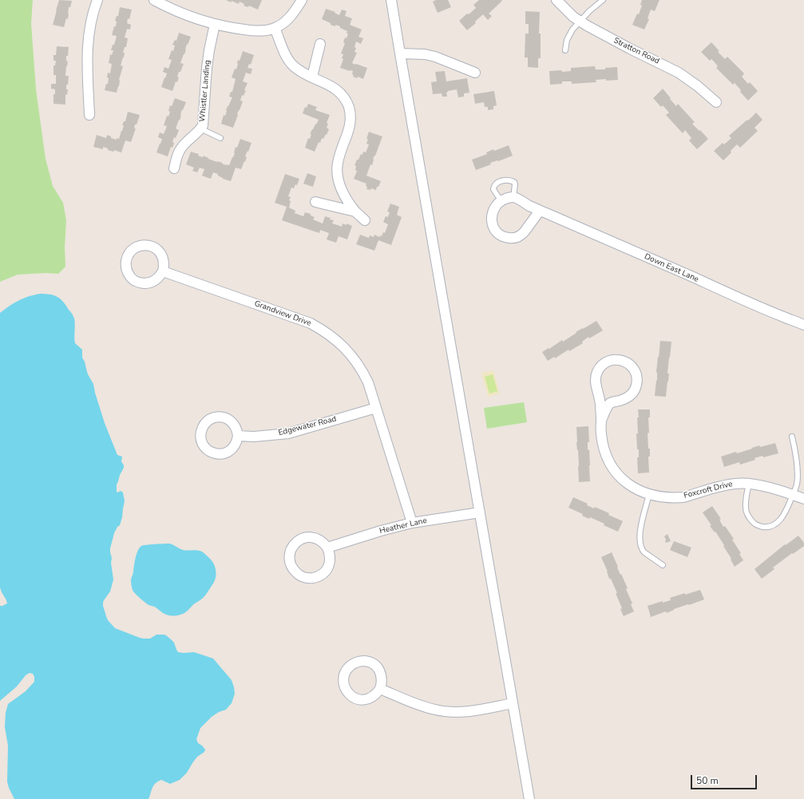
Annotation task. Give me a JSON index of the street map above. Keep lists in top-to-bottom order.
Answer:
{
  "streets": {
    "street": [
      "Stratton Road",
      "Whistler Landing",
      "Down East Lane",
      "Grandview Drive",
      "Edgewater Road",
      "Foxcroft Drive",
      "Heather Lane"
    ]
  },
  "crossings": [
    ["Grandview Drive", "Edgewater Road"],
    ["Grandview Drive", "Heather Lane"]
  ],
  "scale_bar": "50 m"
}
